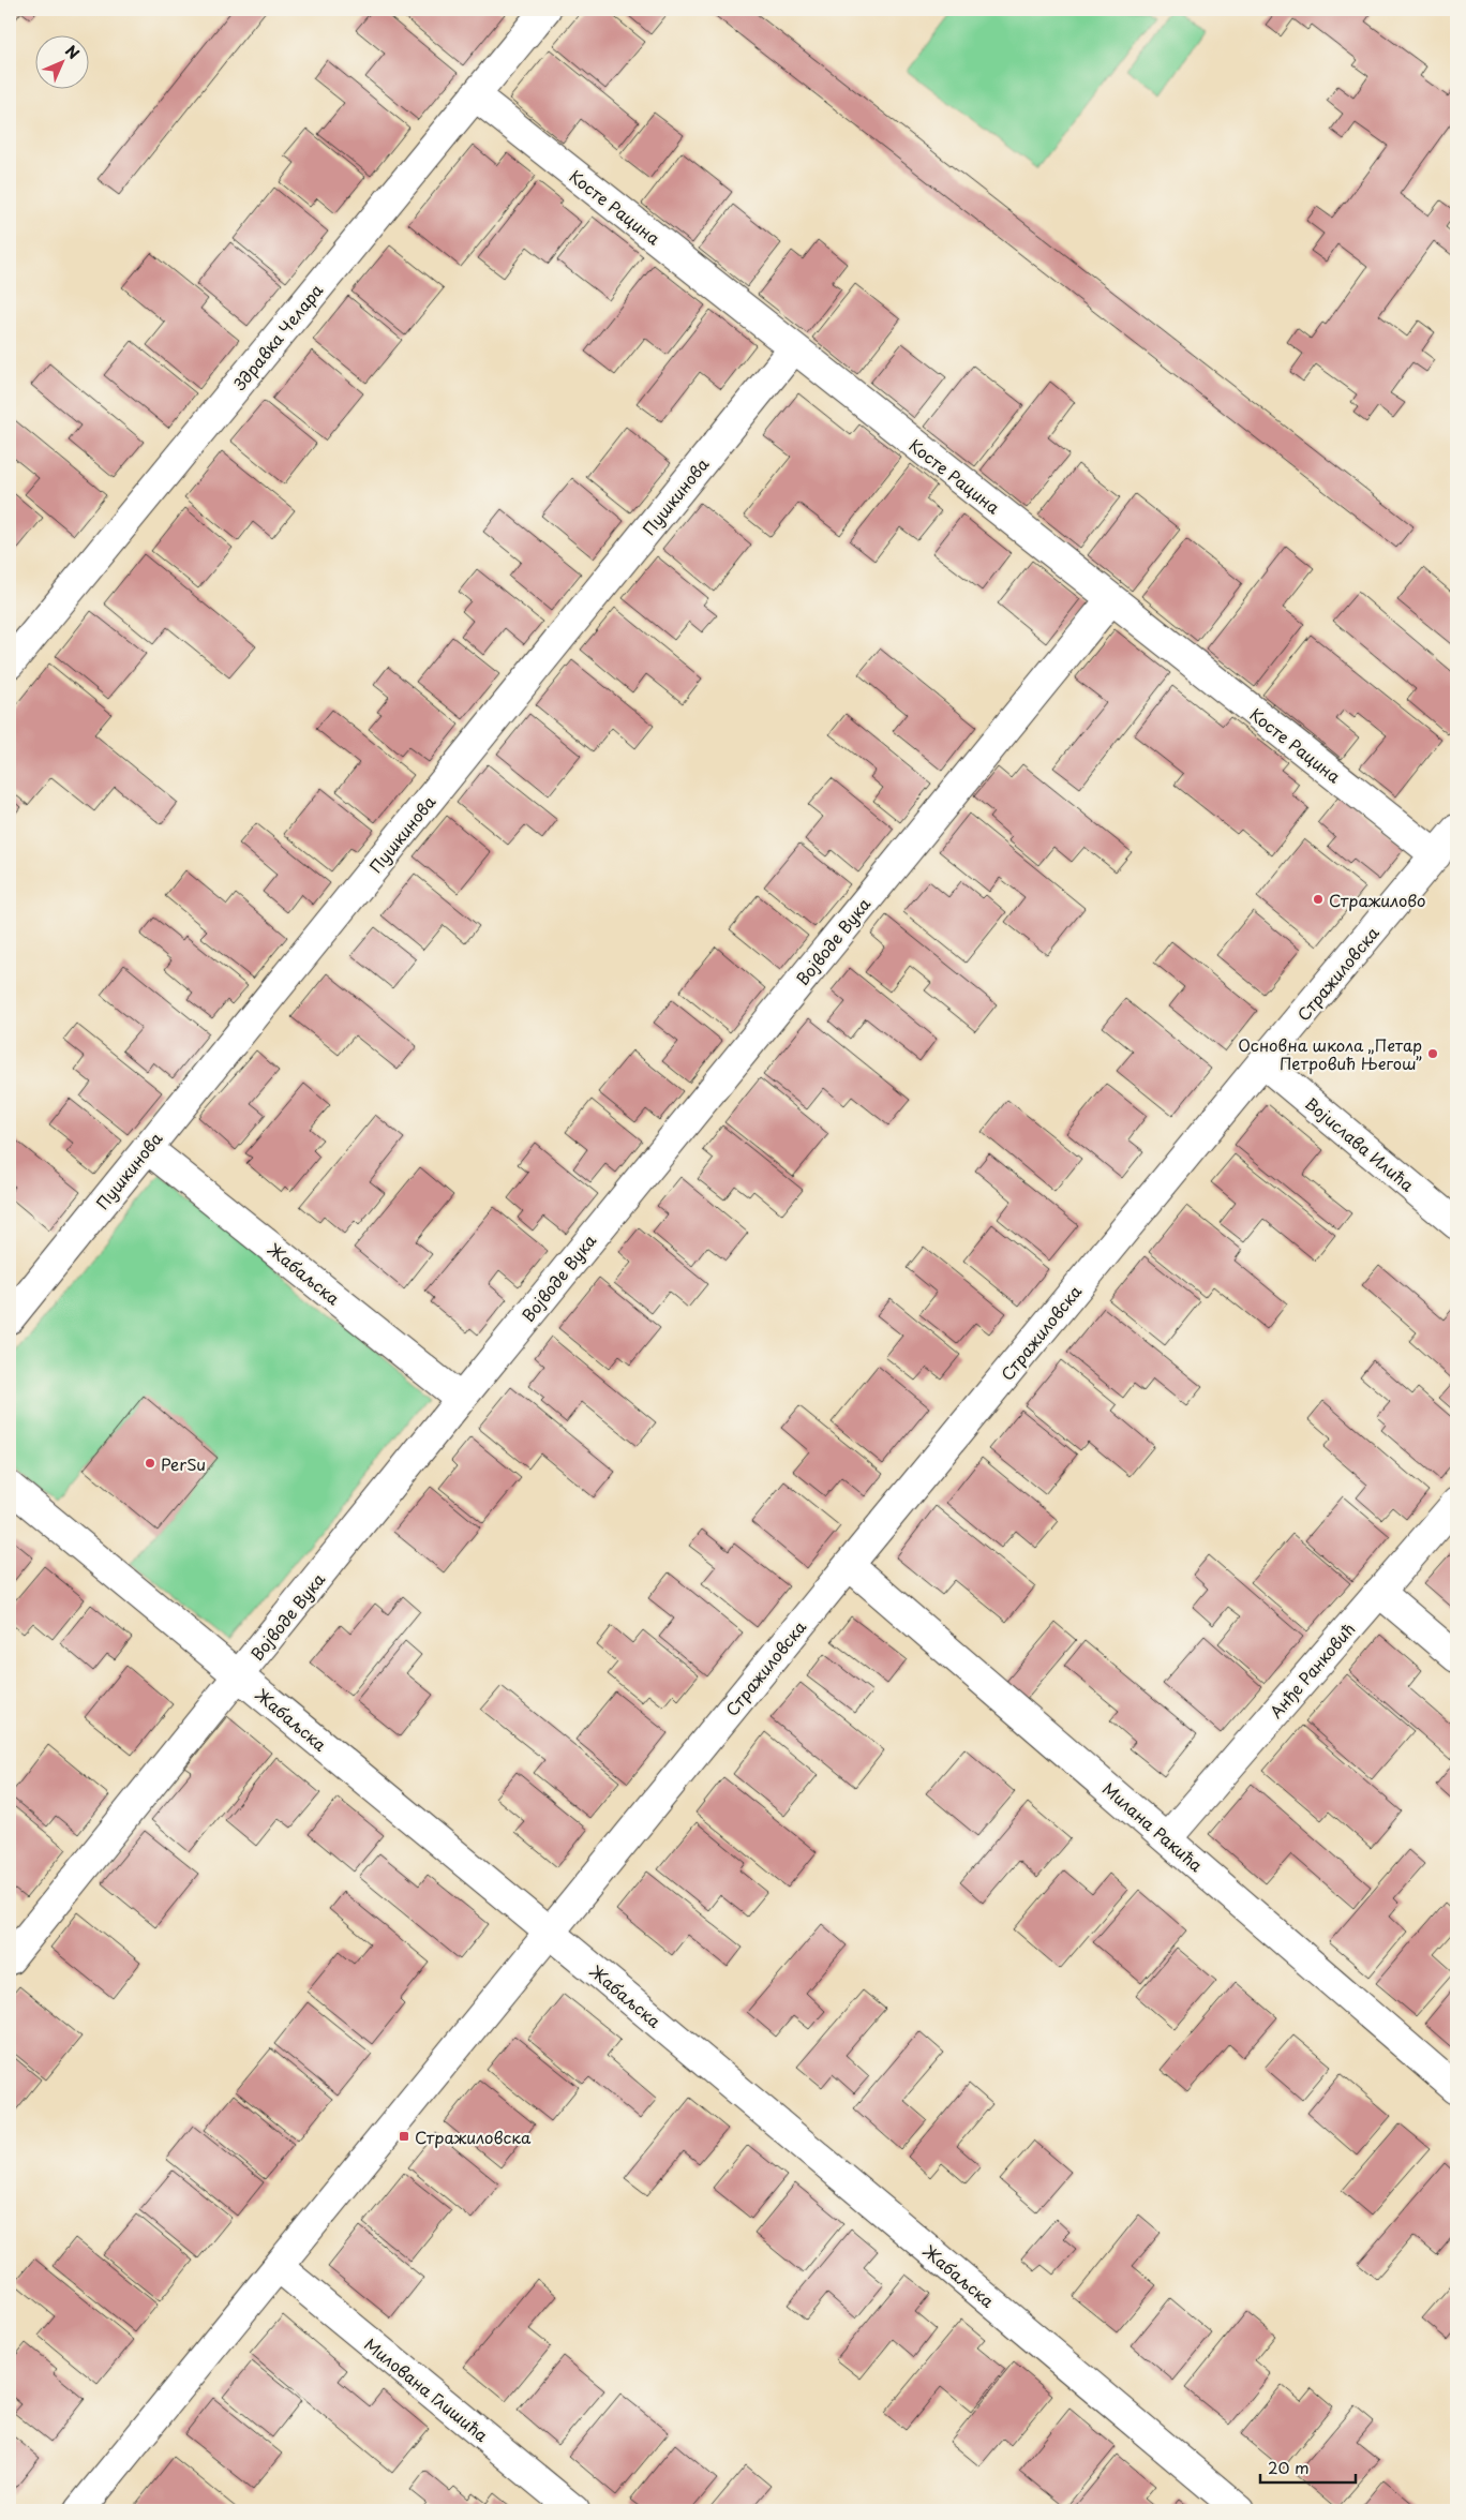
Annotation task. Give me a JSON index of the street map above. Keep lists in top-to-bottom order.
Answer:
{
  "streets": {
    "street": [
      "Косте Рацина",
      "Здравка Челара",
      "Пушкинова",
      "Војводе Вука",
      "Стражиловска",
      "Војислава Илића",
      "Жабаљска",
      "Анђе Ранковић",
      "Милана Ракића",
      "Милована Глишића"
    ]
  },
  "crossings": [
    ["Косте Рацина", "Здравка Челара"],
    ["Косте Рацина", "Пушкинова"],
    ["Косте Рацина", "Војводе Вука"],
    ["Косте Рацина", "Стражиловска"],
    ["Пушкинова", "Жабаљска"],
    ["Војводе Вука", "Жабаљска"],
    ["Стражиловска", "Војислава Илића"],
    ["Стражиловска", "Жабаљска"],
    ["Стражиловска", "Милана Ракића"],
    ["Стражиловска", "Милована Глишића"],
    ["Анђе Ранковић", "Милана Ракића"]
  ],
  "places": {
    "other": ["Стражилово", "Основна школа „Петар Петровић Његош”", "PerSu"],
    "transit": ["Стражиловска"]
  },
  "scale_bar": "20 m",
  "north": "top right"
}
